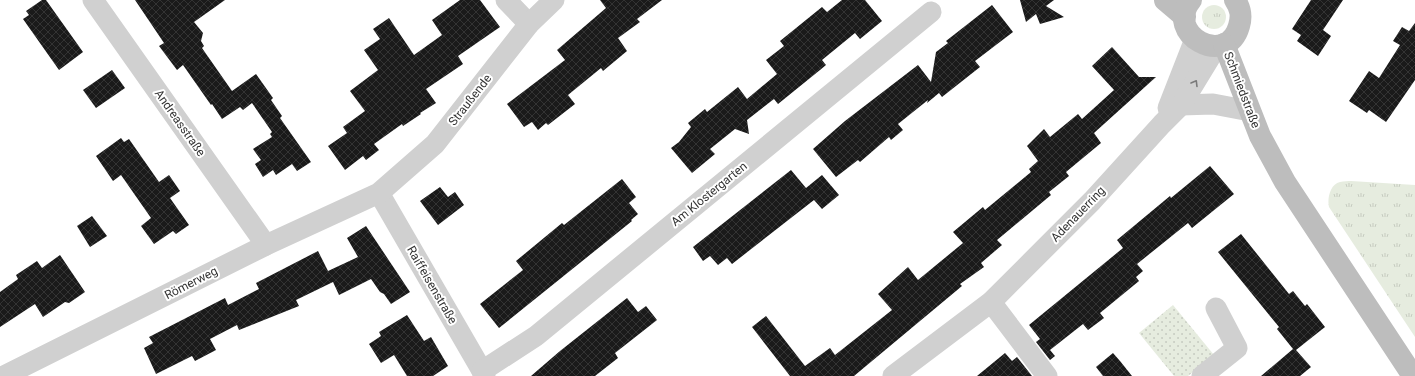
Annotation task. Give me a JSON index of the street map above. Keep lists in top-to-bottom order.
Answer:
{
  "streets": {
    "street": [
      "Schmiedstraße",
      "Straußende",
      "Andreasstraße",
      "Am Klostergarten",
      "Adenauerring",
      "Römerweg",
      "Raiffeisenstraße"
    ]
  },
  "crossings": [
    ["Schmiedstraße", "Adenauerring"],
    ["Straußende", "Römerweg"],
    ["Straußende", "Raiffeisenstraße"],
    ["Andreasstraße", "Römerweg"],
    ["Am Klostergarten", "Raiffeisenstraße"],
    ["Römerweg", "Raiffeisenstraße"]
  ]
}
